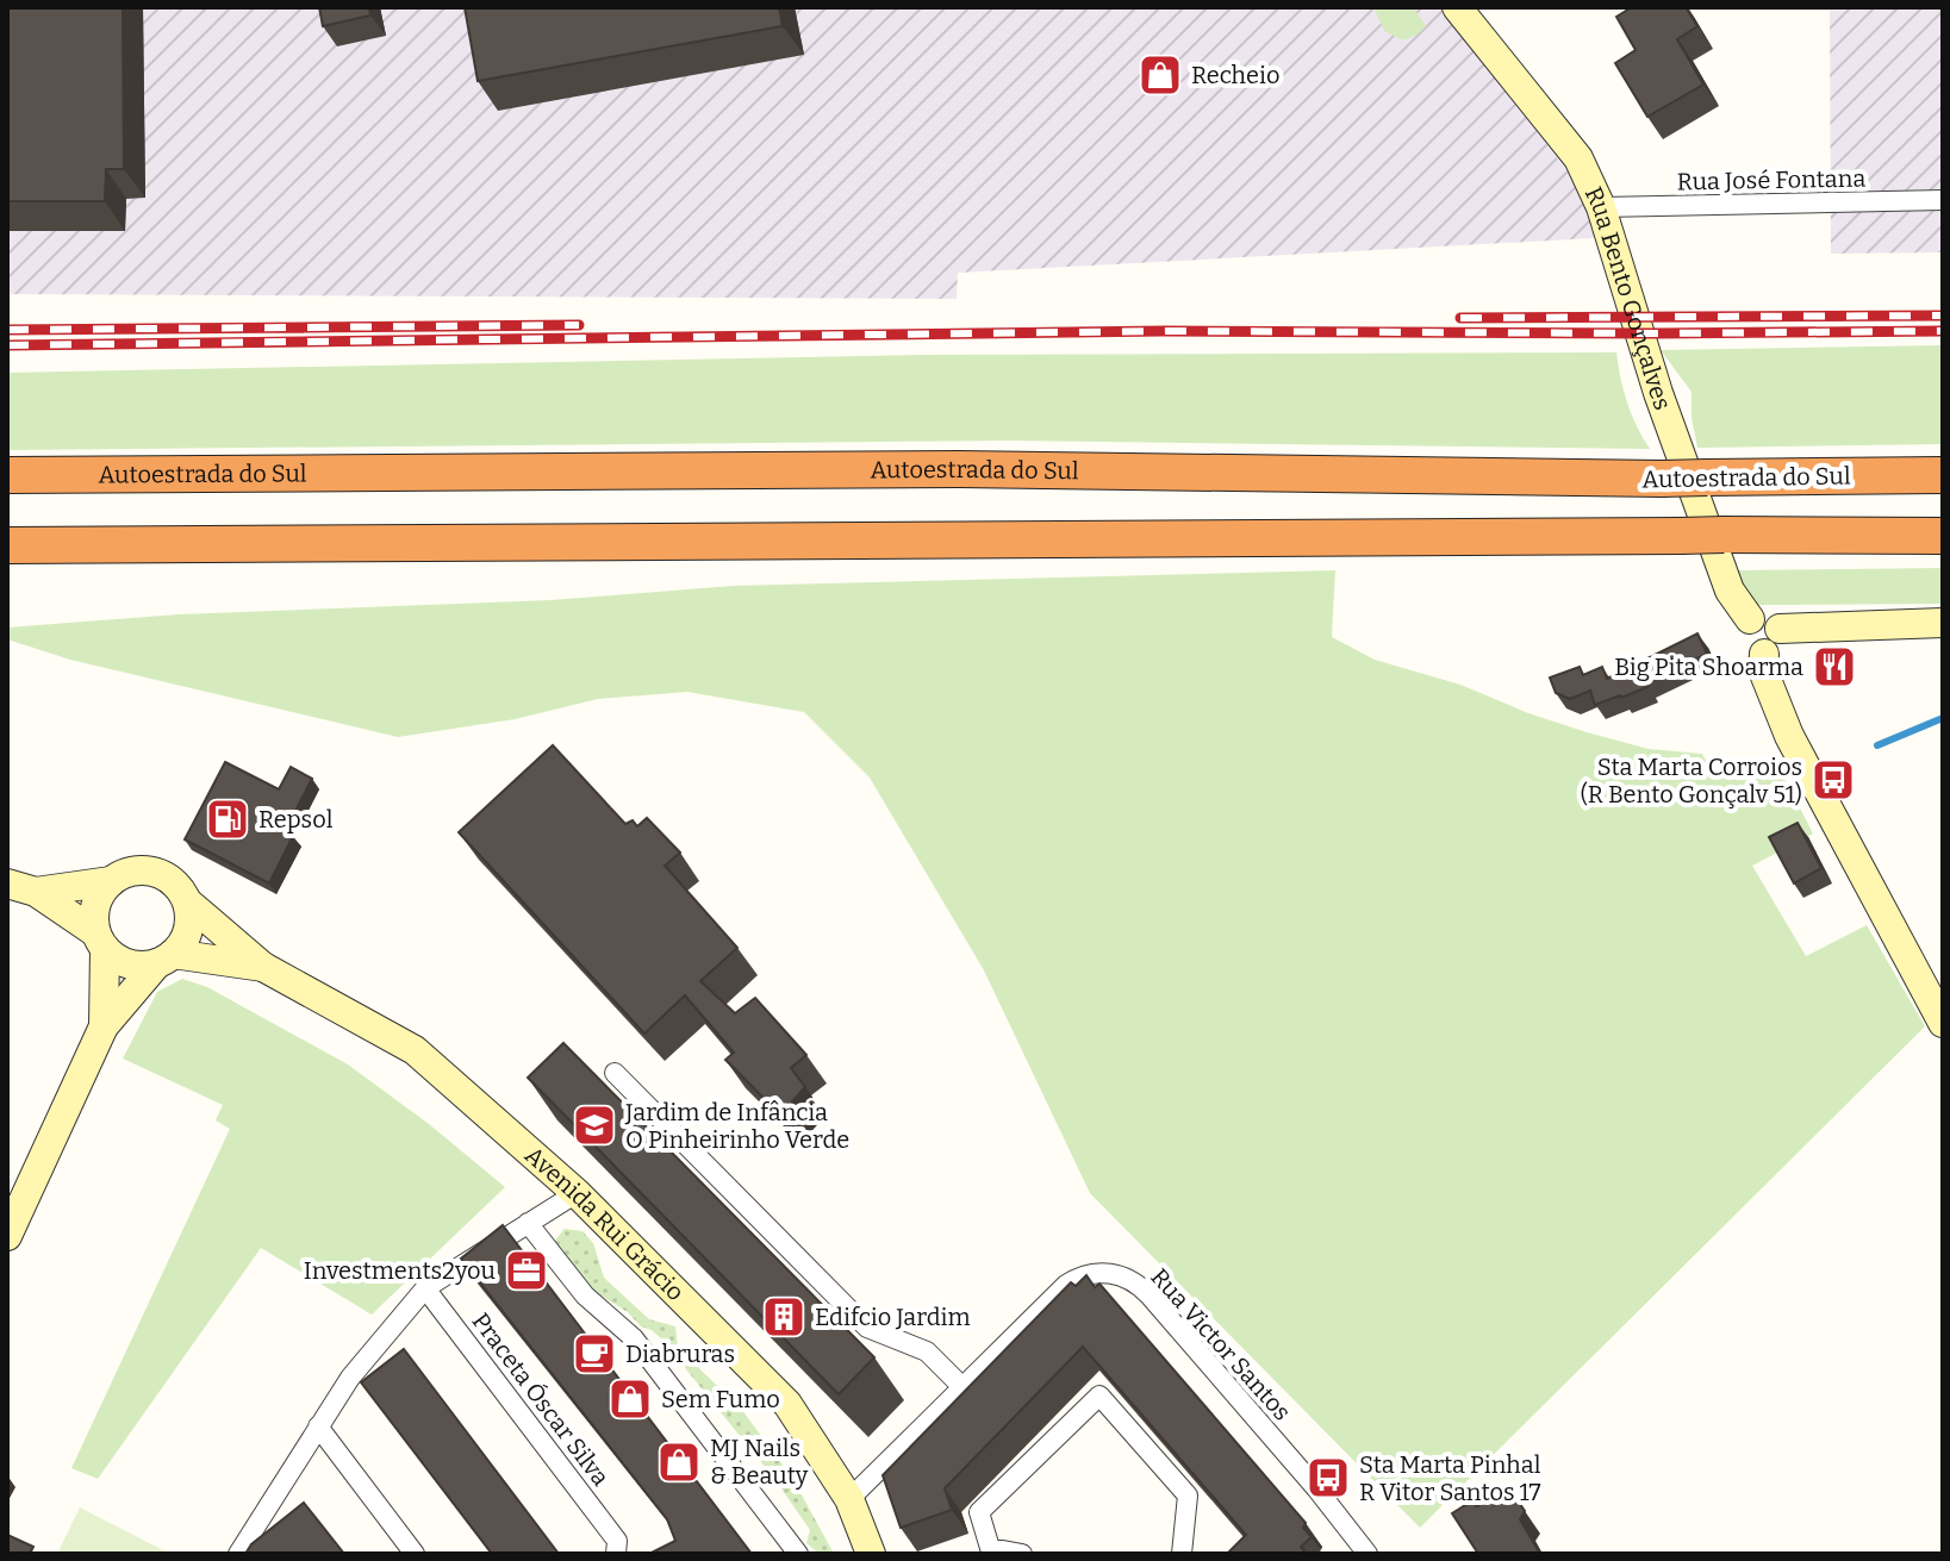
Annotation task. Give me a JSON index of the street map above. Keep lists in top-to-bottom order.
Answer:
{
  "streets": {
    "highway": ["Autoestrada do Sul"],
    "street": [
      "Rua José Fontana",
      "Rua Bento Gonçalves",
      "Avenida Rui Grácio",
      "Rua Victor Santos",
      "Praceta Óscar Silva"
    ]
  },
  "crossings": [
    ["Rua José Fontana", "Rua Bento Gonçalves"],
    ["Avenida Rui Grácio", "Rua Victor Santos"]
  ],
  "places": {
    "shop": ["Recheio", "Sem Fumo", "MJ Nails & Beauty"],
    "restaurant": ["Big Pita Shoarma"],
    "bus stop": ["Sta Marta Corroios (R Bento Gonçalv 51)", "Sta Marta Pinhal R Vitor Santos 17"],
    "fuel station": ["Repsol"],
    "school or university": ["Jardim de Infância O Pinheirinho Verde"],
    "office": ["Investments2you"],
    "building": ["Edifcio Jardim"],
    "cafe": ["Diabruras"]
  }
}
